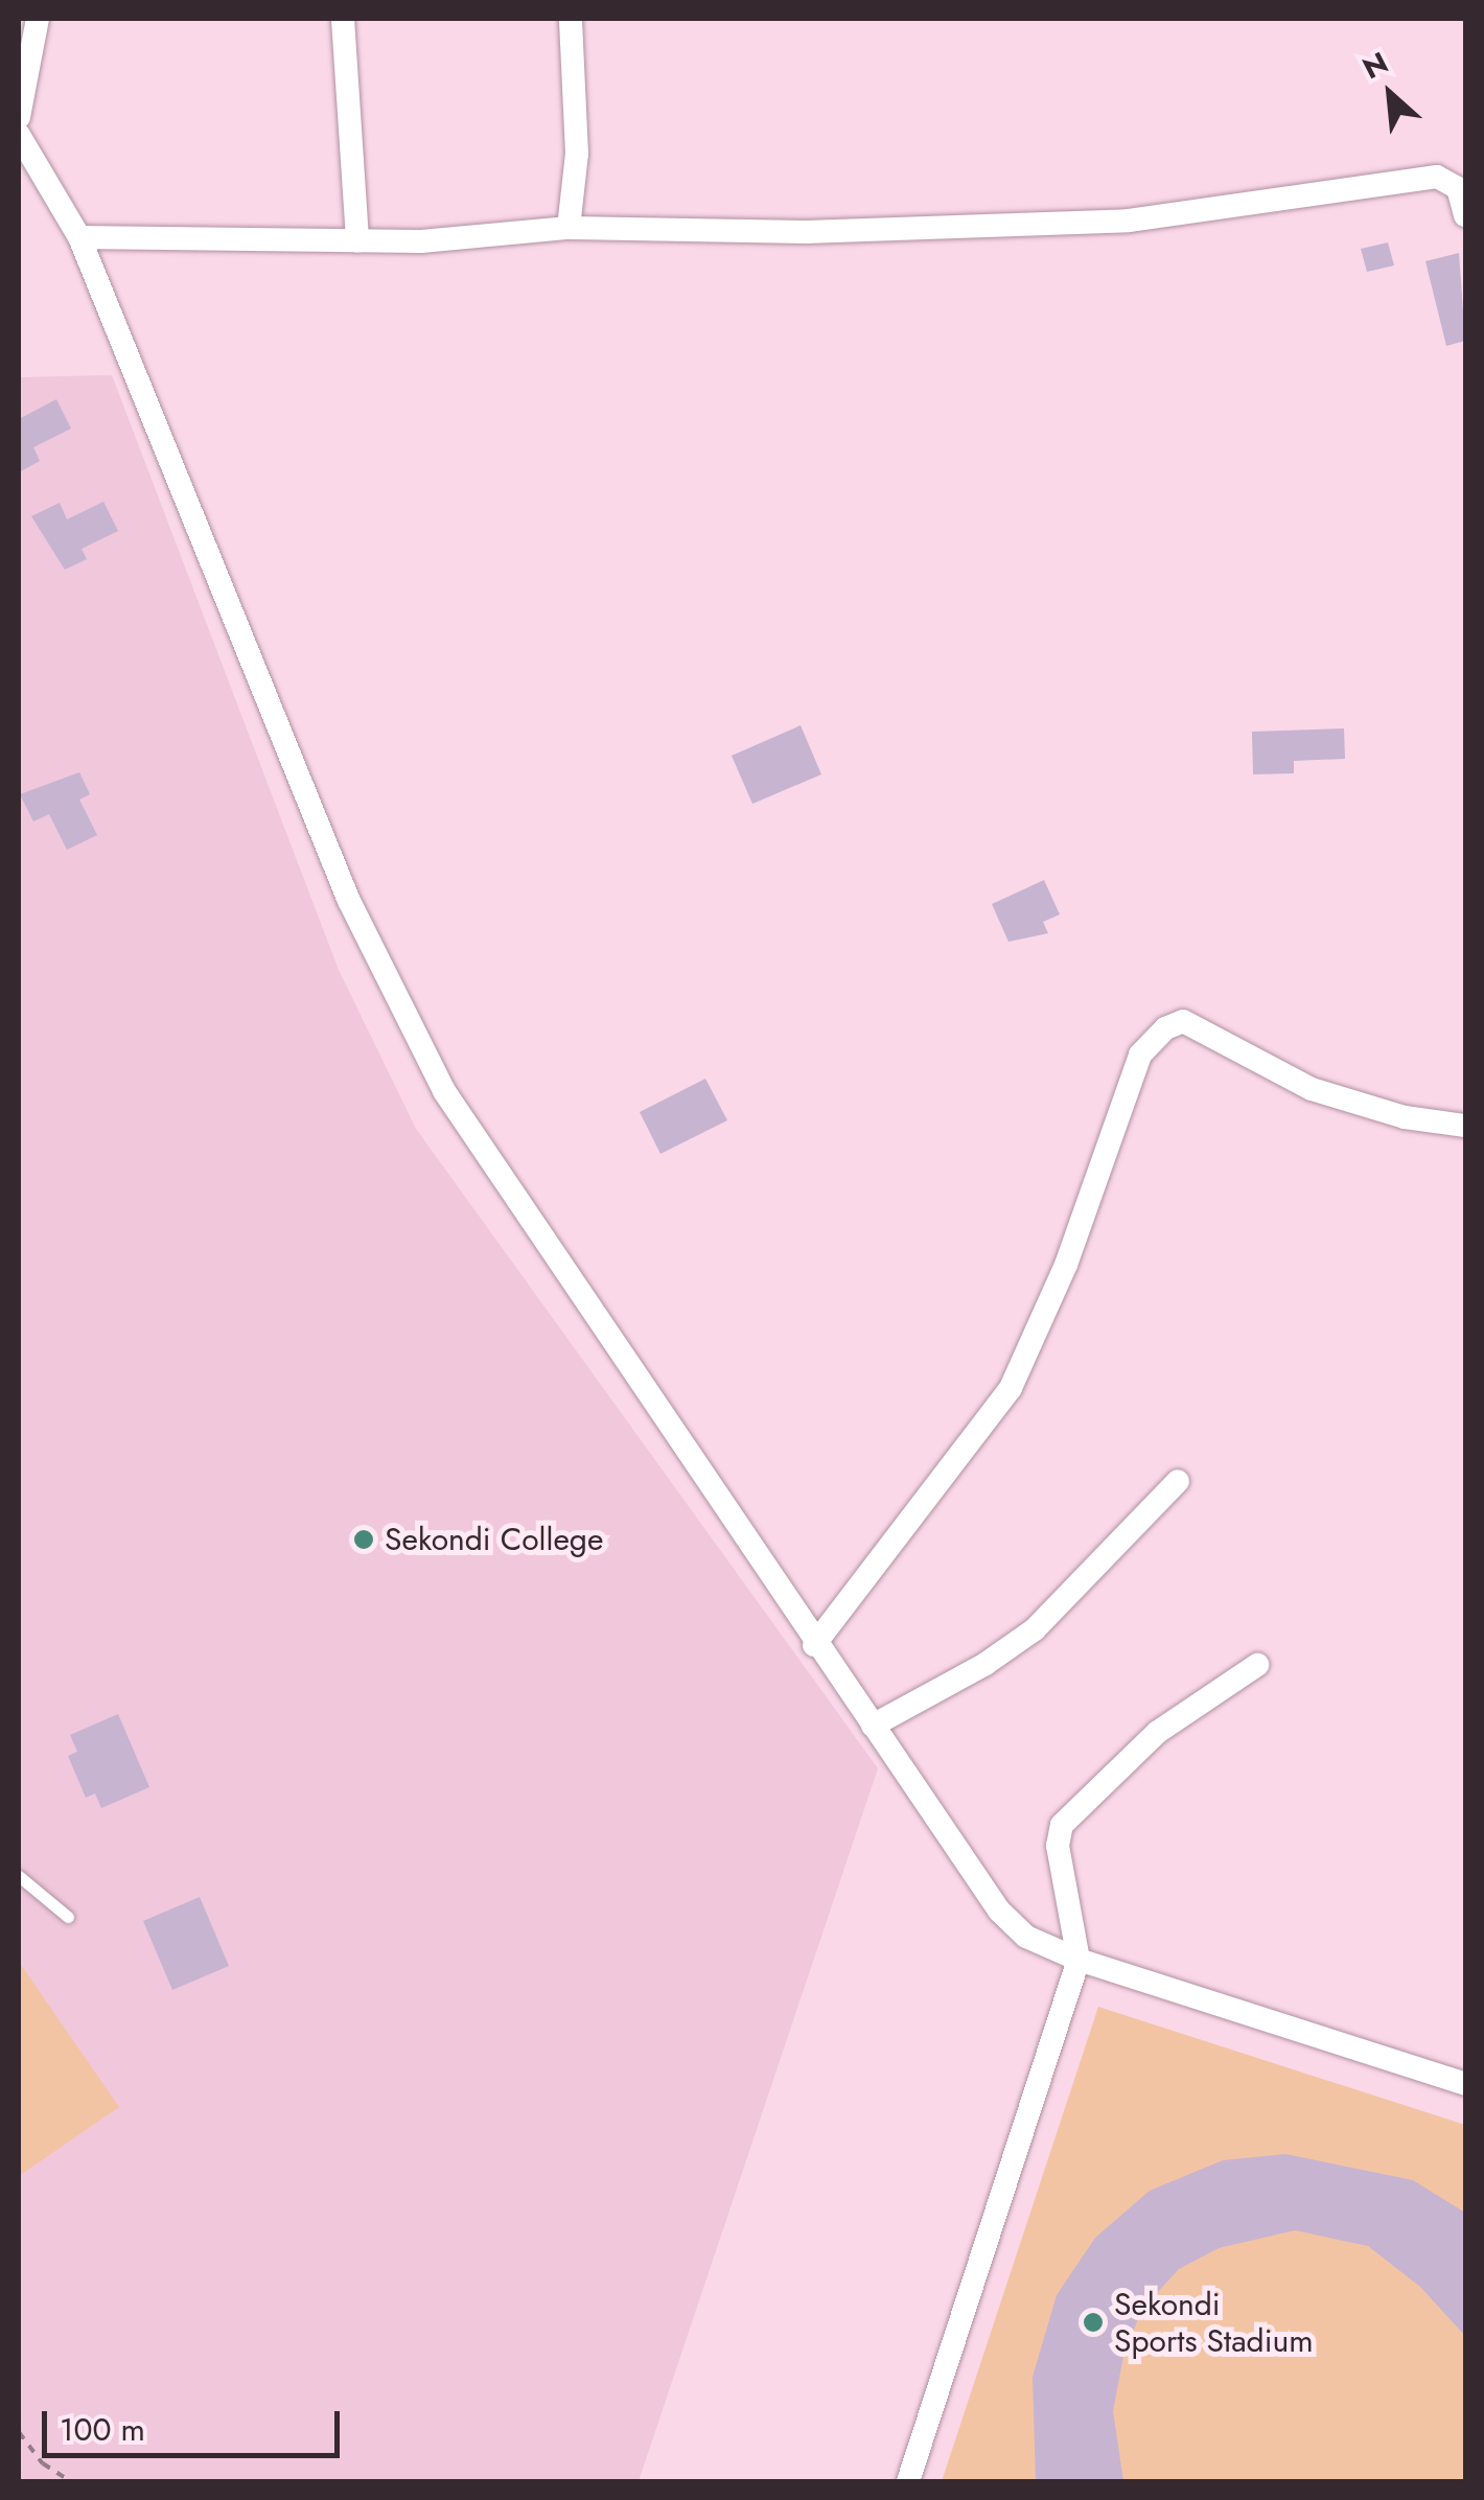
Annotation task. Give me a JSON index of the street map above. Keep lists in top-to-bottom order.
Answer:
{
  "places": ["Sekondi College", "Sekondi Sports Stadium"],
  "scale_bar": "100 m",
  "north": "top left"
}
